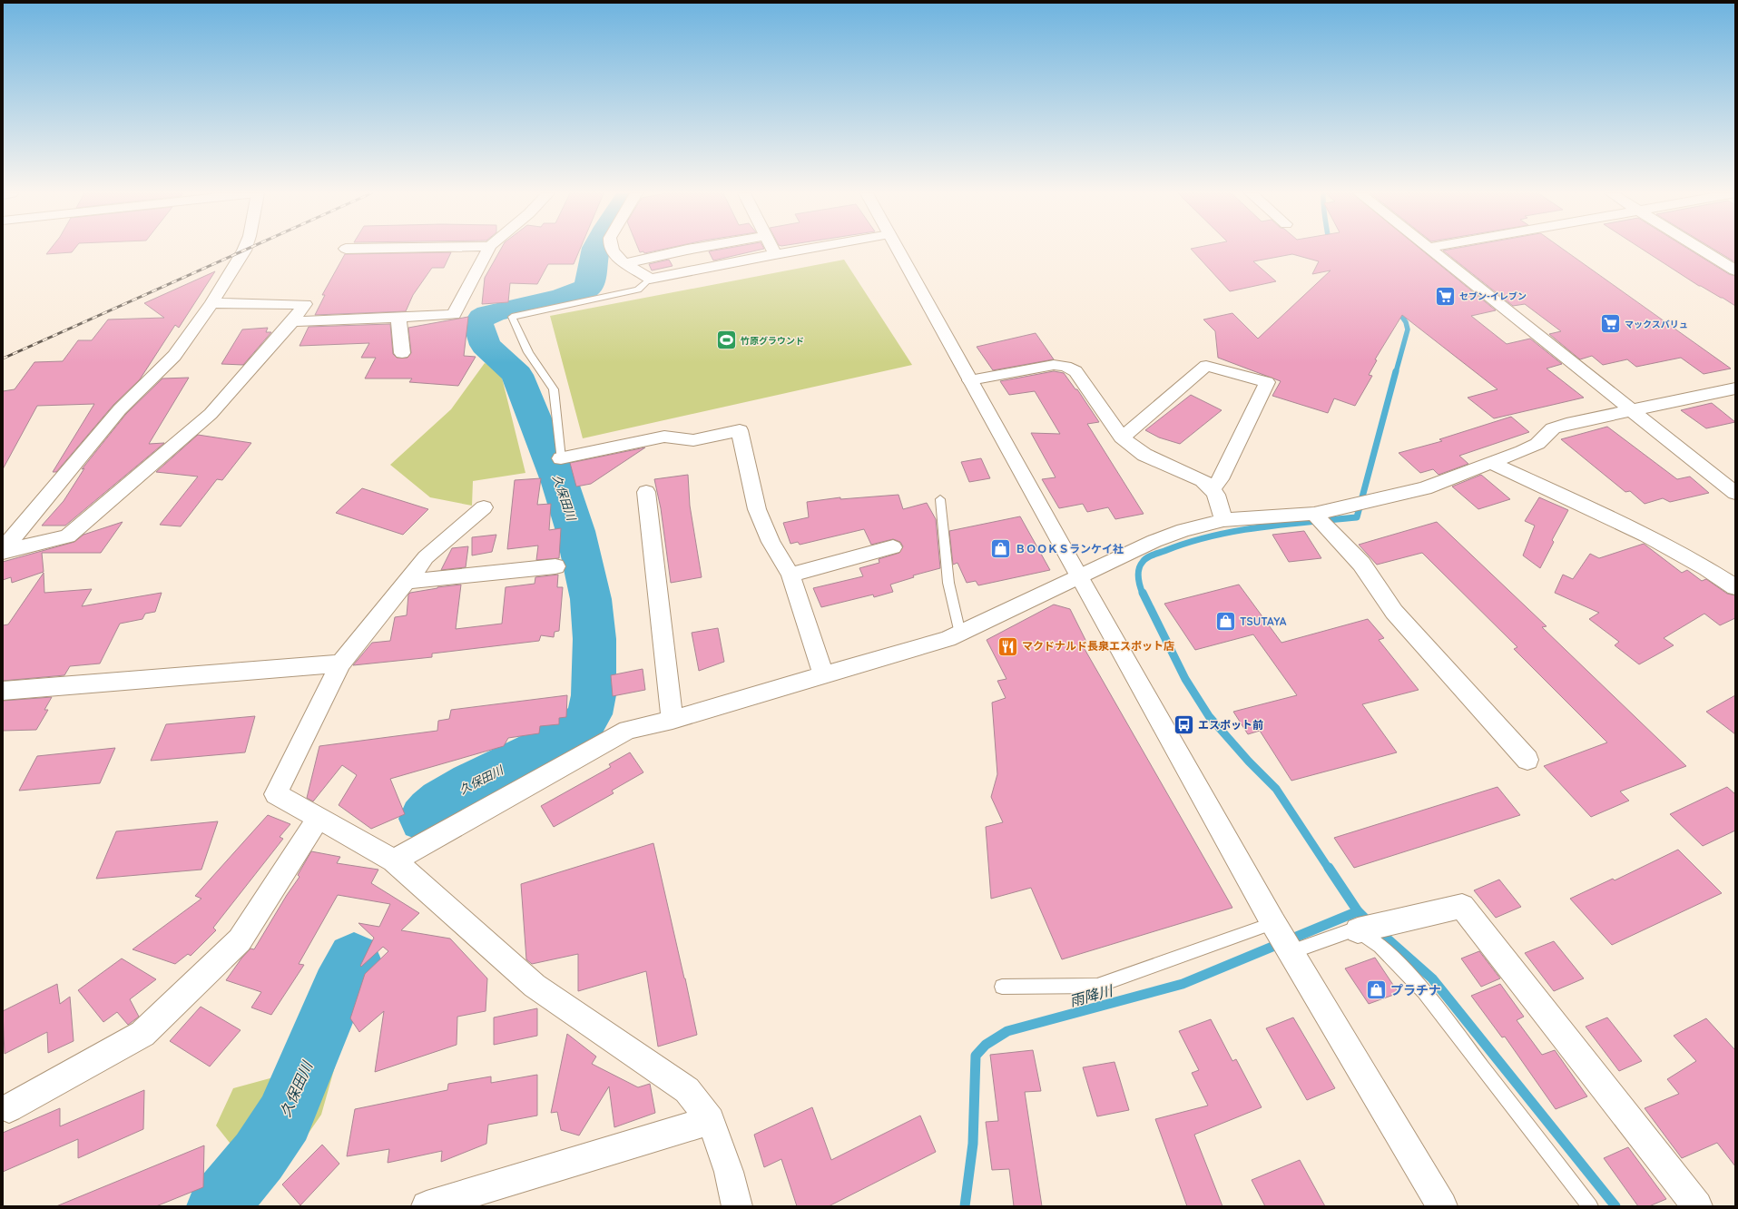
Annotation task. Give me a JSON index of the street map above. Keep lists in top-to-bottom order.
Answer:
{
  "water": ["久保田川", "雨降川"],
  "places": {
    "supermarket": ["セブン-イレブン", "マックスバリュ"],
    "sports": ["竹原グラウンド"],
    "shop": ["ＢＯＯＫＳランケイ社", "TSUTAYA", "プラチナ"],
    "restaurant": ["マクドナルド長泉エスポット店"],
    "bus stop": ["エスポット前"]
  }
}
